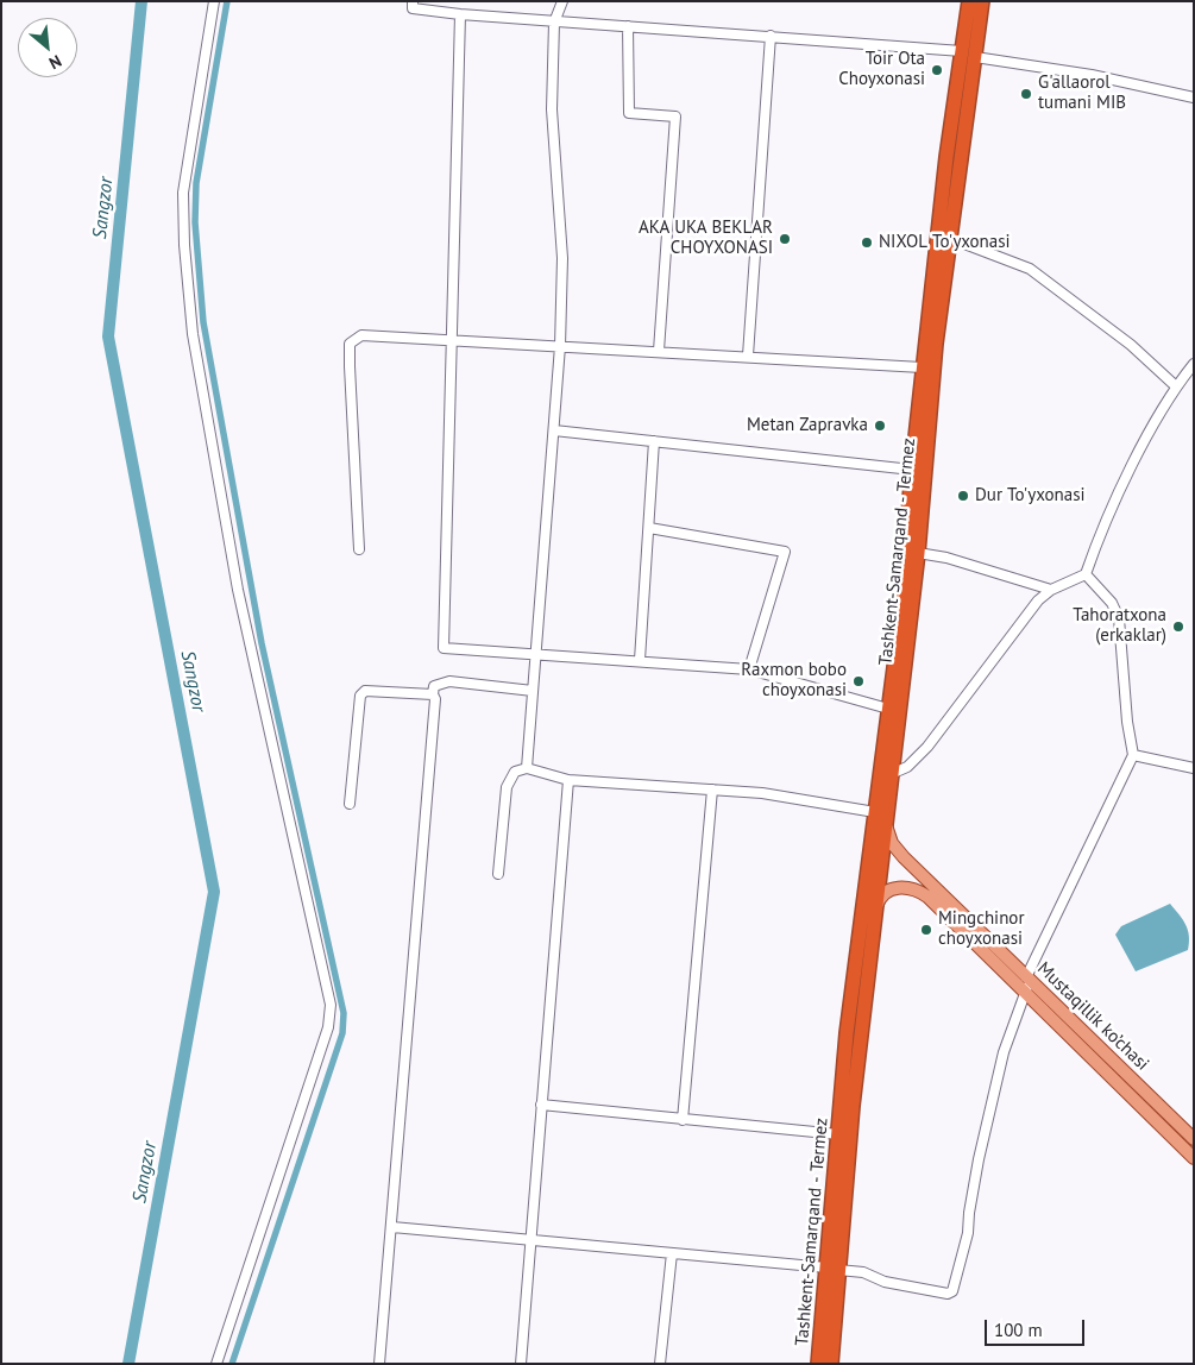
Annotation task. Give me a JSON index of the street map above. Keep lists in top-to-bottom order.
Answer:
{
  "streets": {
    "highway": ["Tashkent-Samarqand - Termez"],
    "main road": ["Mustaqillik ko’chasi"]
  },
  "crossings": [
    ["Tashkent-Samarqand - Termez", "Mustaqillik ko’chasi"]
  ],
  "water": ["Sangzor"],
  "places": [
    "Toir Ota Choyxonasi",
    "G'allaorol tumani MIB",
    "AKA UKA BEKLAR CHOYXONASI",
    "NIXOL To'yxonasi",
    "Metan Zapravka",
    "Dur To'yxonasi",
    "Tahoratxona (erkaklar)",
    "Raxmon bobo choyxonasi",
    "Mingchinor choyxonasi"
  ],
  "scale_bar": "100 m",
  "north": "bottom right"
}
